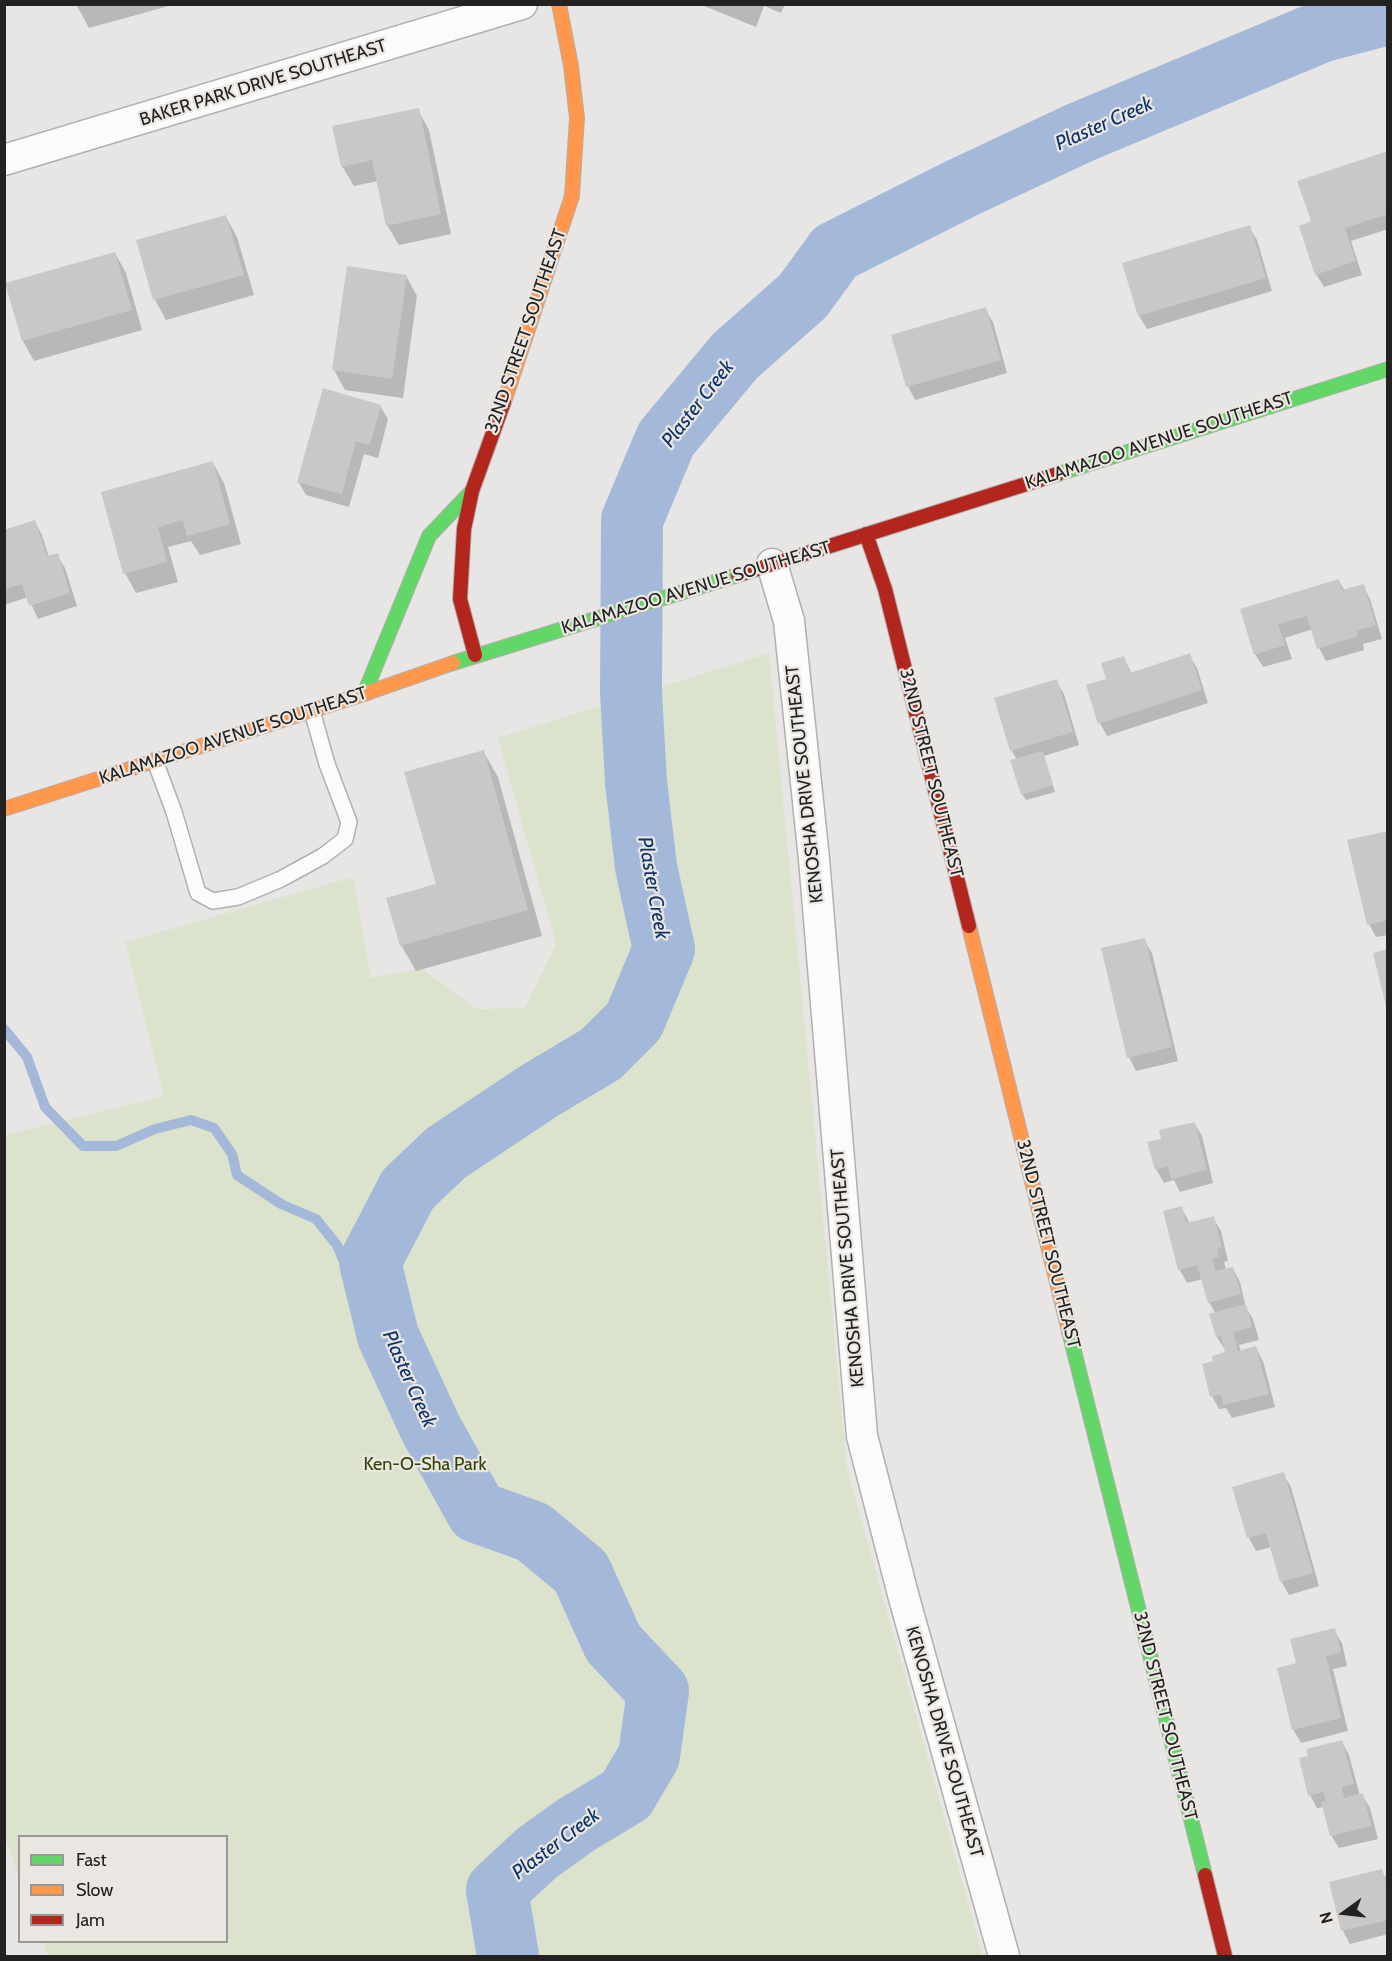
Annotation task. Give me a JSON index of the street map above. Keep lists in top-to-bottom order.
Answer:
{
  "streets": {
    "street": [
      "BAKER PARK DRIVE SOUTHEAST",
      "32ND STREET SOUTHEAST",
      "KALAMAZOO AVENUE SOUTHEAST",
      "KENOSHA DRIVE SOUTHEAST"
    ]
  },
  "crossings": [
    ["32ND STREET SOUTHEAST", "KALAMAZOO AVENUE SOUTHEAST"],
    ["KALAMAZOO AVENUE SOUTHEAST", "KENOSHA DRIVE SOUTHEAST"]
  ],
  "water": ["Plaster Creek"],
  "parks": ["Ken-O-Sha Park"],
  "legend": ["Fast", "Slow", "Jam"],
  "north": "left"
}
